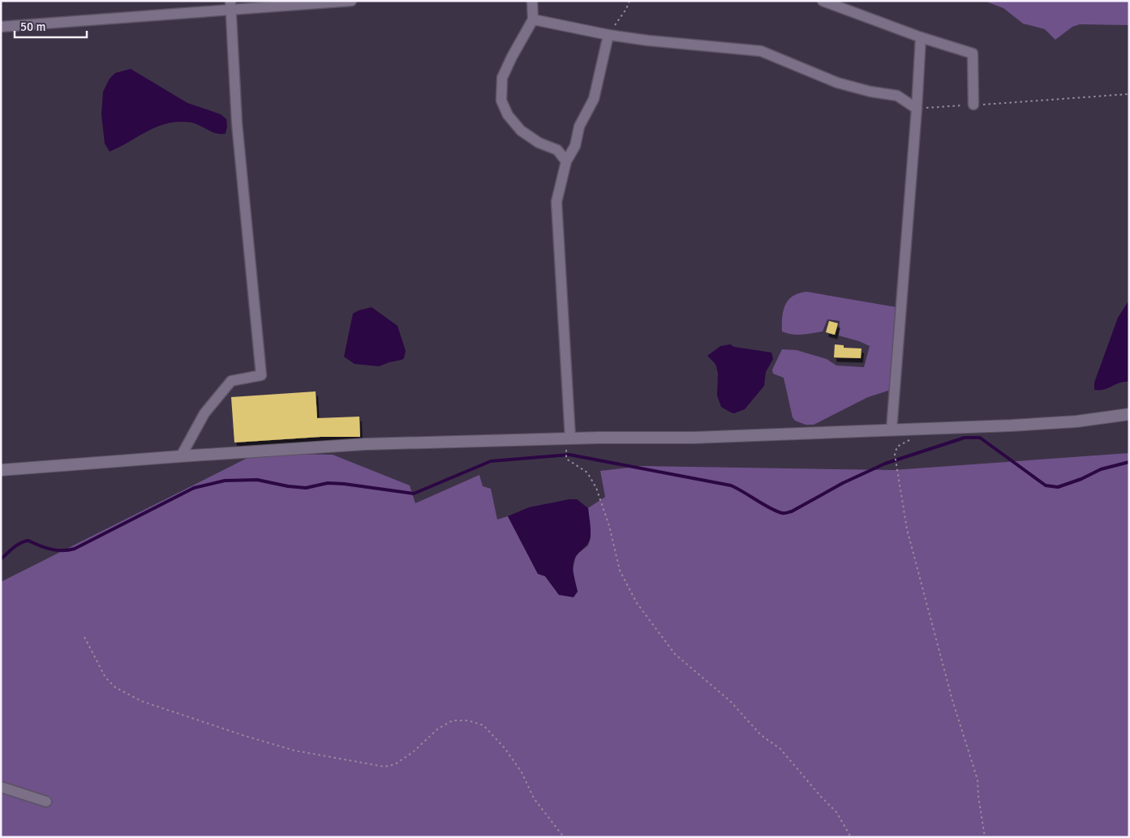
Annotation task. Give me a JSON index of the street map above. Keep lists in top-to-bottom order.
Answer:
{
  "scale_bar": "50 m"
}
